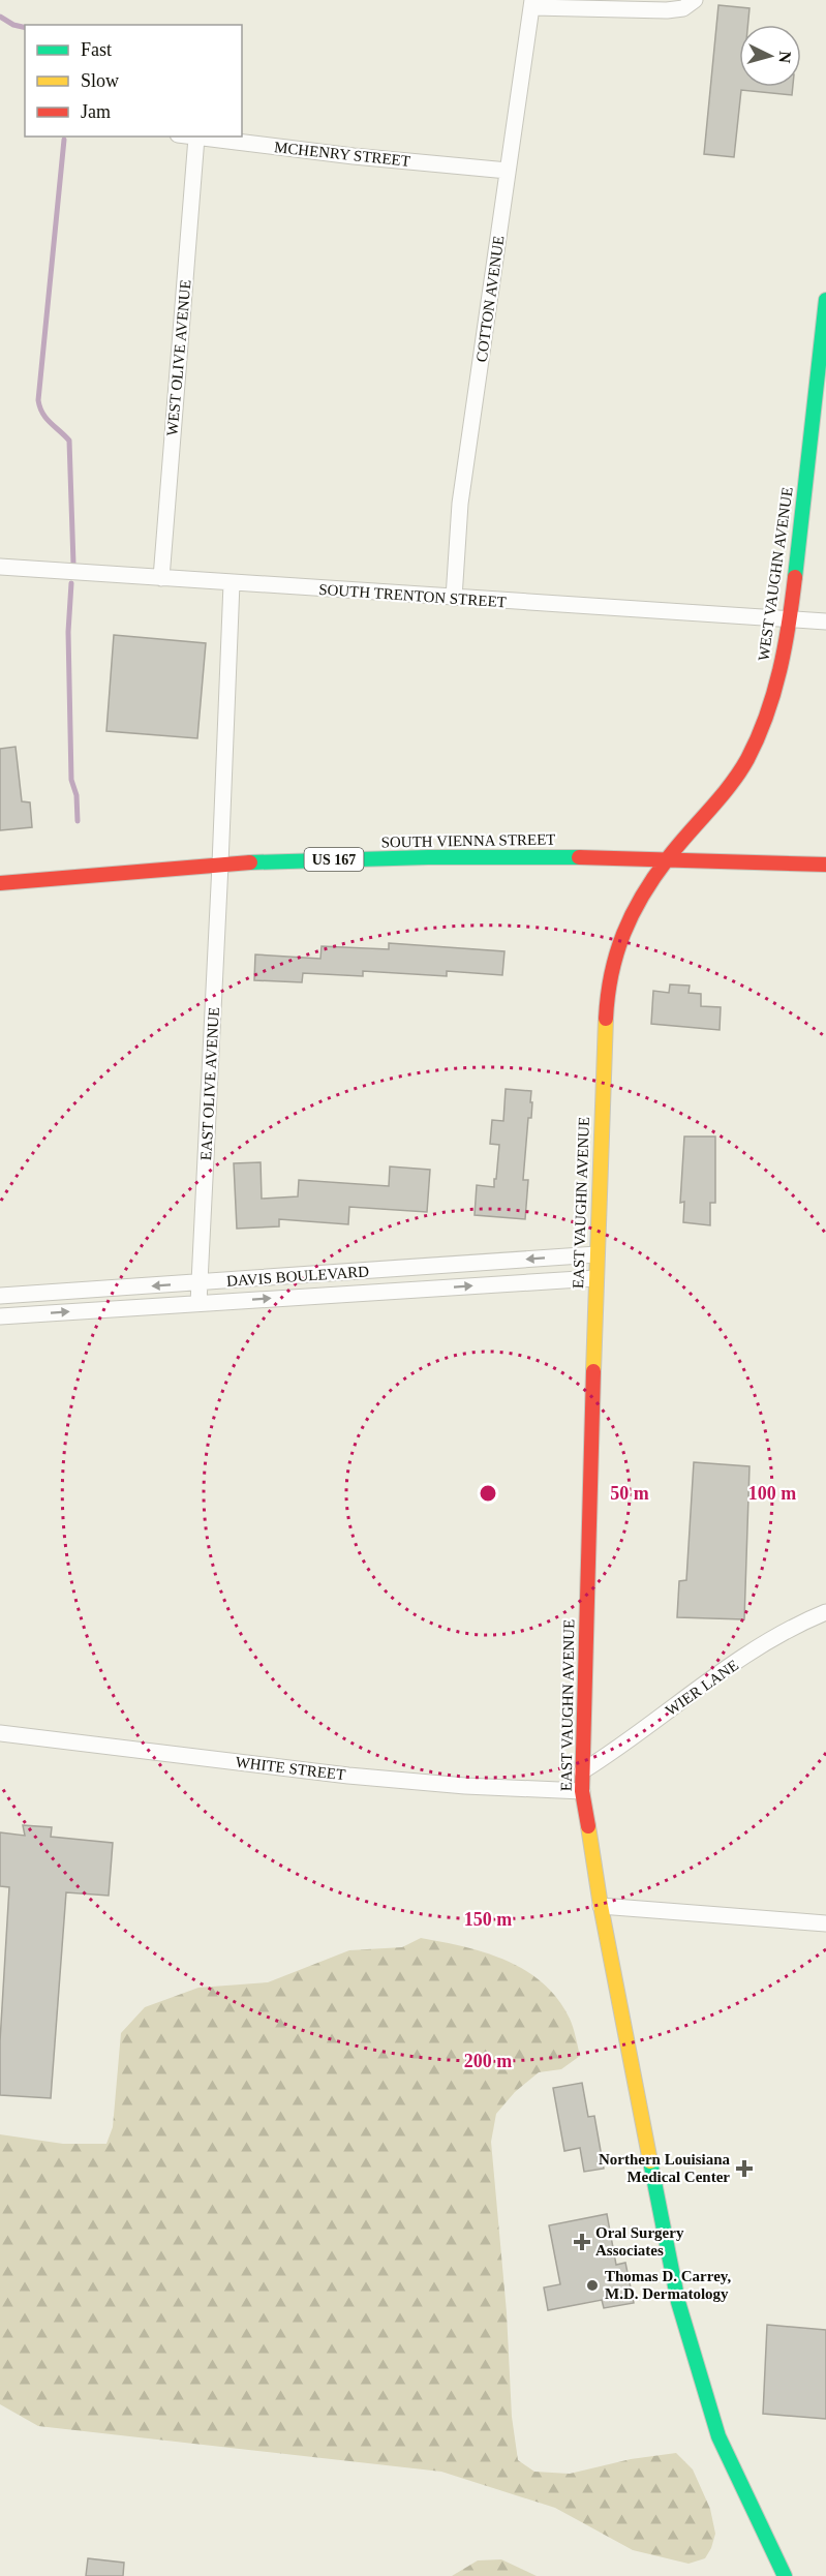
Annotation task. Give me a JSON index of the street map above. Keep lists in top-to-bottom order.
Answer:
{
  "streets": {
    "main road": [
      "WEST VAUGHN AVENUE",
      "SOUTH VIENNA STREET",
      "US 167",
      "EAST VAUGHN AVENUE"
    ],
    "street": [
      "MCHENRY STREET",
      "COTTON AVENUE",
      "WEST OLIVE AVENUE",
      "SOUTH TRENTON STREET",
      "EAST OLIVE AVENUE",
      "DAVIS BOULEVARD",
      "WIER LANE",
      "WHITE STREET"
    ]
  },
  "crossings": [
    ["MCHENRY STREET", "COTTON AVENUE"],
    ["MCHENRY STREET", "WEST OLIVE AVENUE"],
    ["COTTON AVENUE", "SOUTH TRENTON STREET"],
    ["WEST OLIVE AVENUE", "SOUTH TRENTON STREET"],
    ["WEST VAUGHN AVENUE", "SOUTH TRENTON STREET"],
    ["WEST VAUGHN AVENUE", "SOUTH VIENNA STREET"],
    ["WEST VAUGHN AVENUE", "EAST VAUGHN AVENUE"],
    ["SOUTH VIENNA STREET", "EAST OLIVE AVENUE"],
    ["SOUTH VIENNA STREET", "EAST VAUGHN AVENUE"],
    ["EAST OLIVE AVENUE", "DAVIS BOULEVARD"],
    ["EAST VAUGHN AVENUE", "DAVIS BOULEVARD"],
    ["EAST VAUGHN AVENUE", "WIER LANE"],
    ["EAST VAUGHN AVENUE", "WHITE STREET"]
  ],
  "places": {
    "health": ["Northern Louisiana Medical Center", "Oral Surgery Associates"],
    "other": ["Thomas D. Carrey, M.D. Dermatology"]
  },
  "legend": ["Fast", "Slow", "Jam"],
  "north": "right",
  "rings": [
    "50 m",
    "100 m",
    "150 m",
    "200 m"
  ]
}
